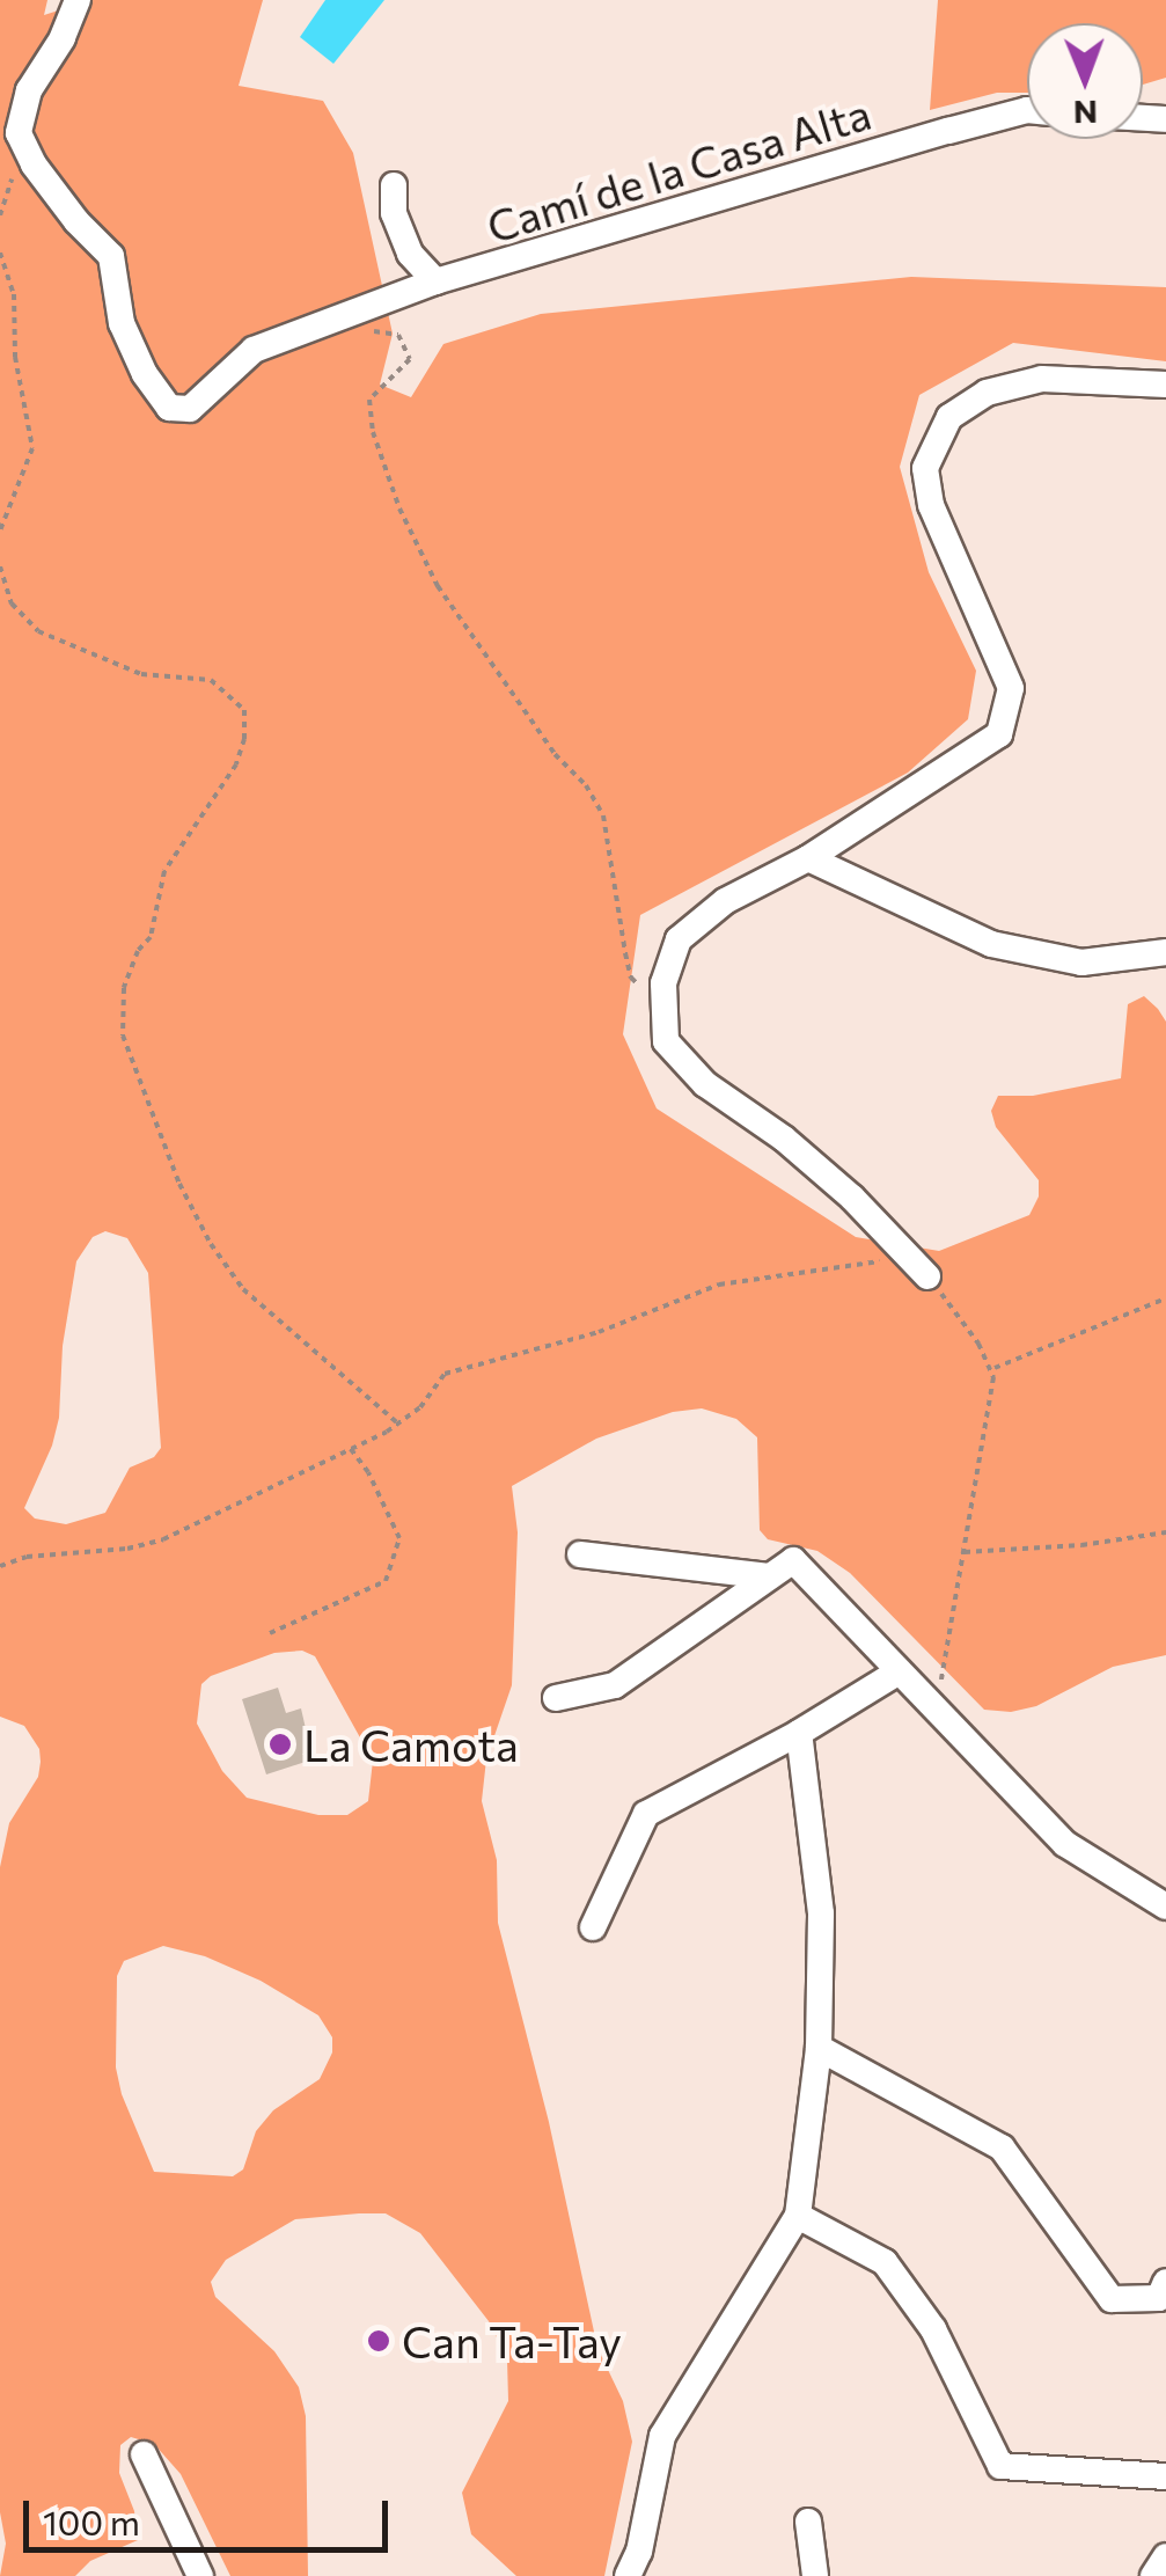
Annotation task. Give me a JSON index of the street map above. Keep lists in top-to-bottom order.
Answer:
{
  "streets": {
    "street": ["Camí de la Casa Alta"]
  },
  "places": ["La Camota", "Can Ta-Tay"],
  "scale_bar": "100 m",
  "north": "bottom"
}
